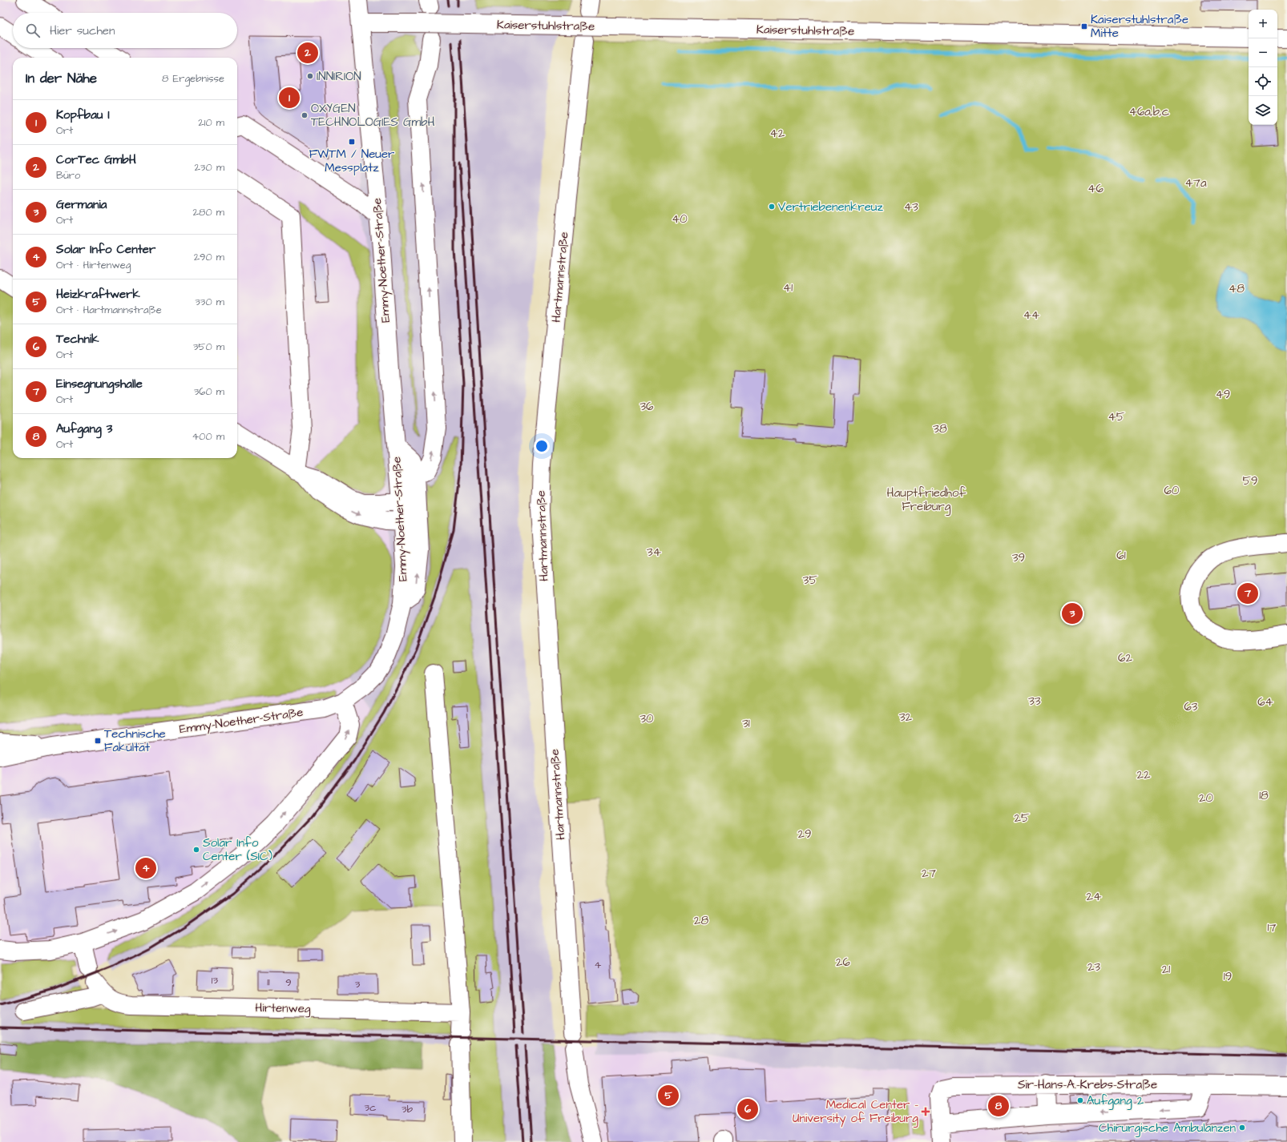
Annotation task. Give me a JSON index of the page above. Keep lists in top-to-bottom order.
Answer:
{
  "streets": {
    "street": [
      "Kaiserstuhlstraße",
      "Emmy-Noether-Straße",
      "Hartmannstraße",
      "Hirtenweg",
      "Sir-Hans-A.-Krebs-Straße"
    ]
  },
  "crossings": [
    ["Kaiserstuhlstraße", "Emmy-Noether-Straße"]
  ],
  "parks": [
    "46a,b,c",
    "42",
    "47a",
    "46",
    "43",
    "40",
    "41",
    "48",
    "44",
    "49",
    "36",
    "45",
    "38",
    "59",
    "60",
    "Hauptfriedhof Freiburg",
    "34",
    "61",
    "39",
    "35",
    "62",
    "33",
    "64",
    "63",
    "32",
    "30",
    "31",
    "22",
    "18",
    "20",
    "25",
    "29",
    "27",
    "24",
    "28",
    "17",
    "26",
    "23",
    "21",
    "19"
  ],
  "places": {
    "transit": ["Kaiserstuhlstraße Mitte", "FWTM / Neuer Messplatz", "Technische Fakultät"],
    "other": [
      "INNIRION",
      "OXYGEN TECHNOLOGIES GmbH",
      "Vertriebenenkreuz",
      "Solar Info Center (SIC)",
      "Aufgang 2",
      "Chirurgische Ambulanzen"
    ],
    "health": ["Medical Center – University of Freiburg"]
  },
  "house_numbers": [
    "4",
    "13",
    "11",
    "9",
    "3",
    "3c",
    "3b"
  ],
  "page": {
    "map_buttons": ["+", "−"],
    "search": "Hier suchen",
    "pins": [
      "2",
      "1",
      "7",
      "3",
      "4",
      "5",
      "8",
      "6"
    ],
    "heading": ["In der Nähe", "8 Ergebnisse"],
    "list": [
      {
        "mark": "1",
        "name": "Kopfbau I",
        "note": "Ort",
        "value": "210 m"
      },
      {
        "mark": "2",
        "name": "CorTec GmbH",
        "note": "Büro",
        "value": "230 m"
      },
      {
        "mark": "3",
        "name": "Germania",
        "note": "Ort",
        "value": "280 m"
      },
      {
        "mark": "4",
        "name": "Solar Info Center",
        "note": "Ort · Hirtenweg",
        "value": "290 m"
      },
      {
        "mark": "5",
        "name": "Heizkraftwerk",
        "note": "Ort · Hartmannstraße",
        "value": "330 m"
      },
      {
        "mark": "6",
        "name": "Technik",
        "note": "Ort",
        "value": "350 m"
      },
      {
        "mark": "7",
        "name": "Einsegnungshalle",
        "note": "Ort",
        "value": "360 m"
      },
      {
        "mark": "8",
        "name": "Aufgang 3",
        "note": "Ort",
        "value": "400 m"
      }
    ]
  }
}
